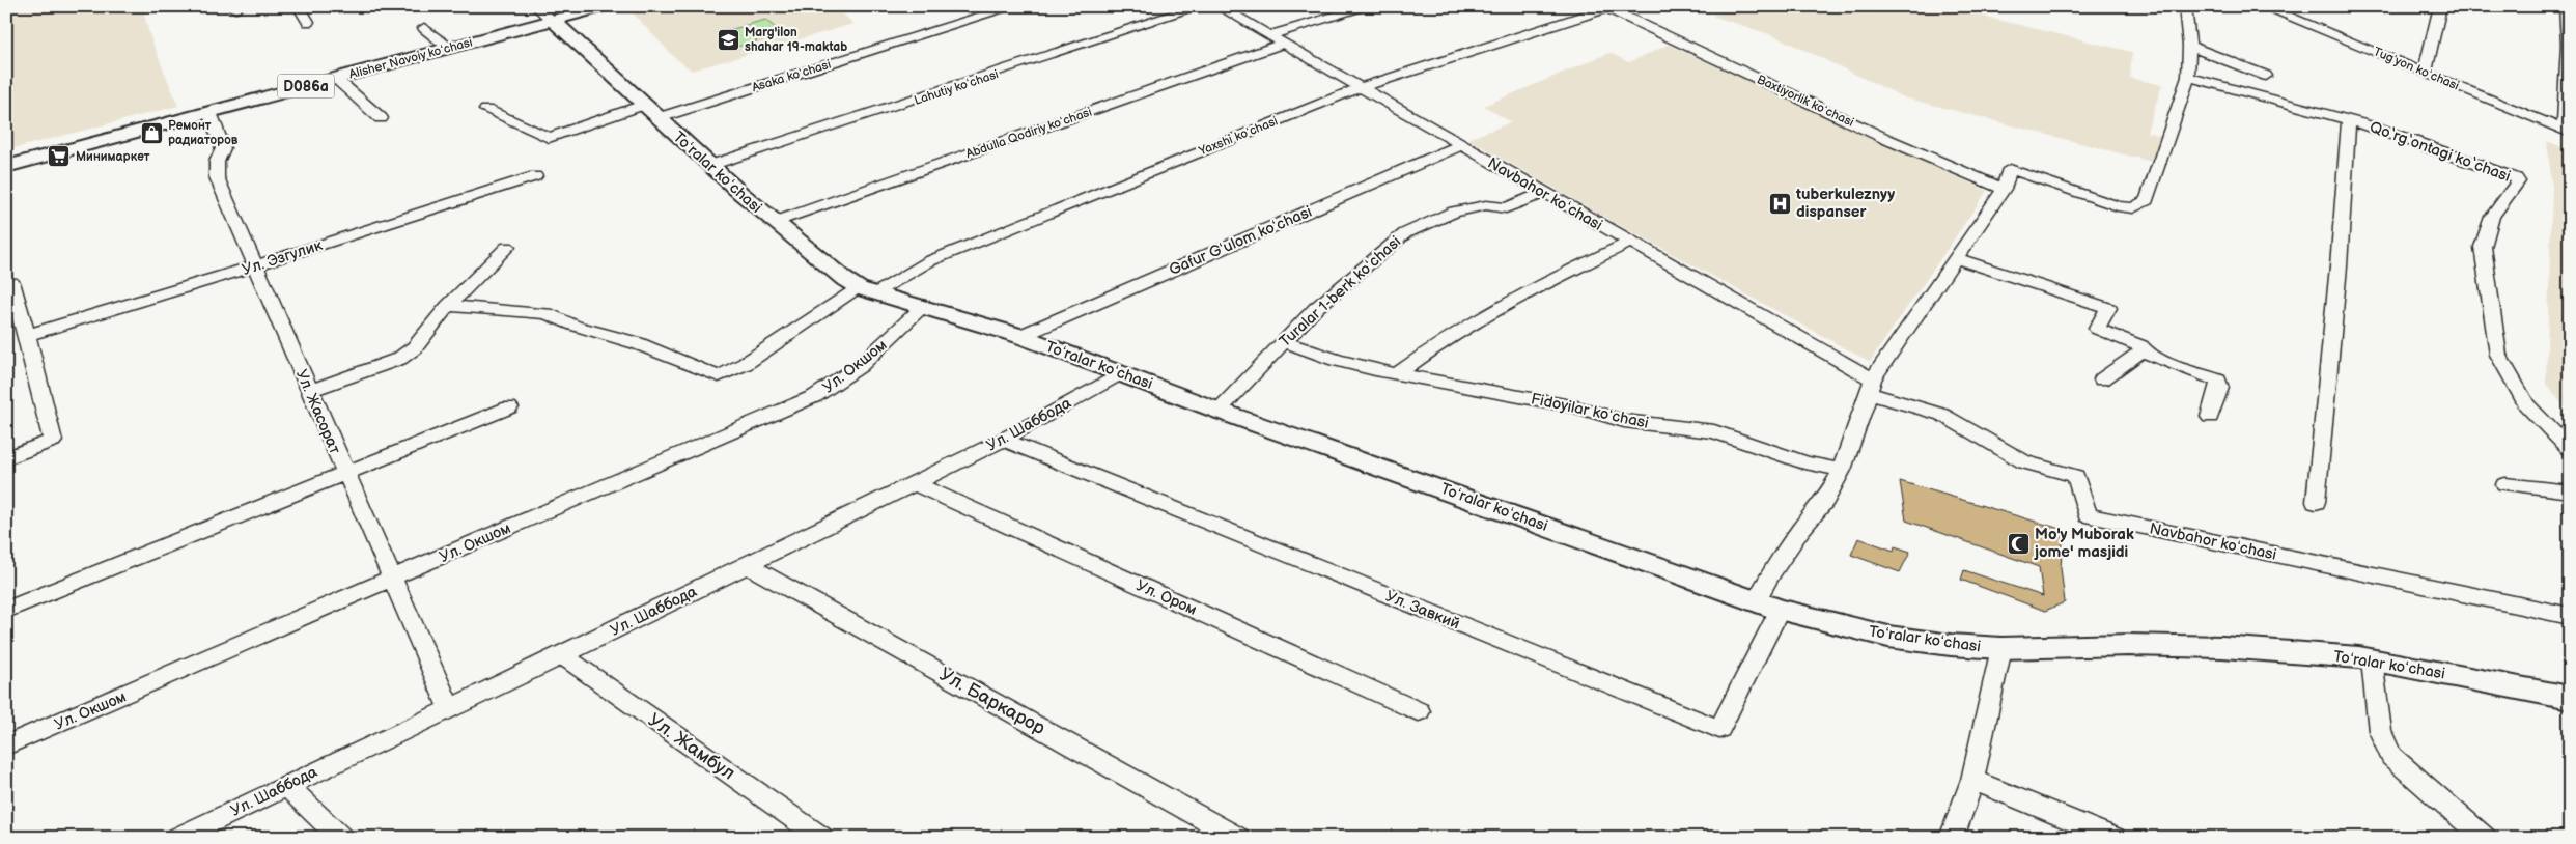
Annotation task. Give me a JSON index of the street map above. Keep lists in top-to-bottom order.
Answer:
{
  "streets": {
    "main road": ["Alisher Navoiy koʻchasi", "D086a", "Toʻralar koʻchasi"],
    "street": [
      "Tugʻyon koʻchasi",
      "Asaka koʻchasi",
      "Lahutiy koʻchasi",
      "Baxtiyorlik koʻchasi",
      "Abdulla Qodiriy koʻchasi",
      "Yaxshi koʻchasi",
      "Qo‘rg‘ontagi ko‘chasi",
      "Navbahor koʻchasi",
      "Gafur Gʻulom koʻchasi",
      "Ул. Эзгулик",
      "Turalar 1-berk koʻchasi",
      "Ул. Окшом",
      "Fidoyilar koʻchasi",
      "Ул. Жасорат",
      "Ул. Шаббода",
      "Ул. Ором",
      "Ул. Завкий",
      "Ул. Баркарор",
      "Ул. Жамбул"
    ]
  },
  "crossings": [
    ["Alisher Navoiy koʻchasi", "Toʻralar koʻchasi"],
    ["Alisher Navoiy koʻchasi", "Ул. Жасорат"],
    ["Asaka koʻchasi", "Toʻralar koʻchasi"],
    ["Lahutiy koʻchasi", "Toʻralar koʻchasi"],
    ["Baxtiyorlik koʻchasi", "Yaxshi koʻchasi"],
    ["Abdulla Qodiriy koʻchasi", "Toʻralar koʻchasi"],
    ["Abdulla Qodiriy koʻchasi", "Navbahor koʻchasi"],
    ["Yaxshi koʻchasi", "Toʻralar koʻchasi"],
    ["Yaxshi koʻchasi", "Navbahor koʻchasi"],
    ["Toʻralar koʻchasi", "Gafur Gʻulom koʻchasi"],
    ["Toʻralar koʻchasi", "Turalar 1-berk koʻchasi"],
    ["Toʻralar koʻchasi", "Ул. Окшом"],
    ["Toʻralar koʻchasi", "Ул. Шаббода"],
    ["Toʻralar koʻchasi", "Ул. Завкий"],
    ["Navbahor koʻchasi", "Gafur Gʻulom koʻchasi"],
    ["Navbahor koʻchasi", "Turalar 1-berk koʻchasi"],
    ["Ул. Эзгулик", "Ул. Жасорат"],
    ["Turalar 1-berk koʻchasi", "Fidoyilar koʻchasi"],
    ["Ул. Окшом", "Ул. Жасорат"],
    ["Ул. Жасорат", "Ул. Шаббода"],
    ["Ул. Шаббода", "Ул. Ором"],
    ["Ул. Шаббода", "Ул. Завкий"],
    ["Ул. Шаббода", "Ул. Баркарор"],
    ["Ул. Шаббода", "Ул. Жамбул"]
  ],
  "places": {
    "school or university": ["Marg'ilon shahar 19-maktab"],
    "shop": ["Ремонт радиаторов"],
    "supermarket": ["Минимаркет"],
    "hospital": ["tuberkuleznyy dispanser"],
    "mosque": ["Mo'y Muborak jome' masjidi"]
  }
}
